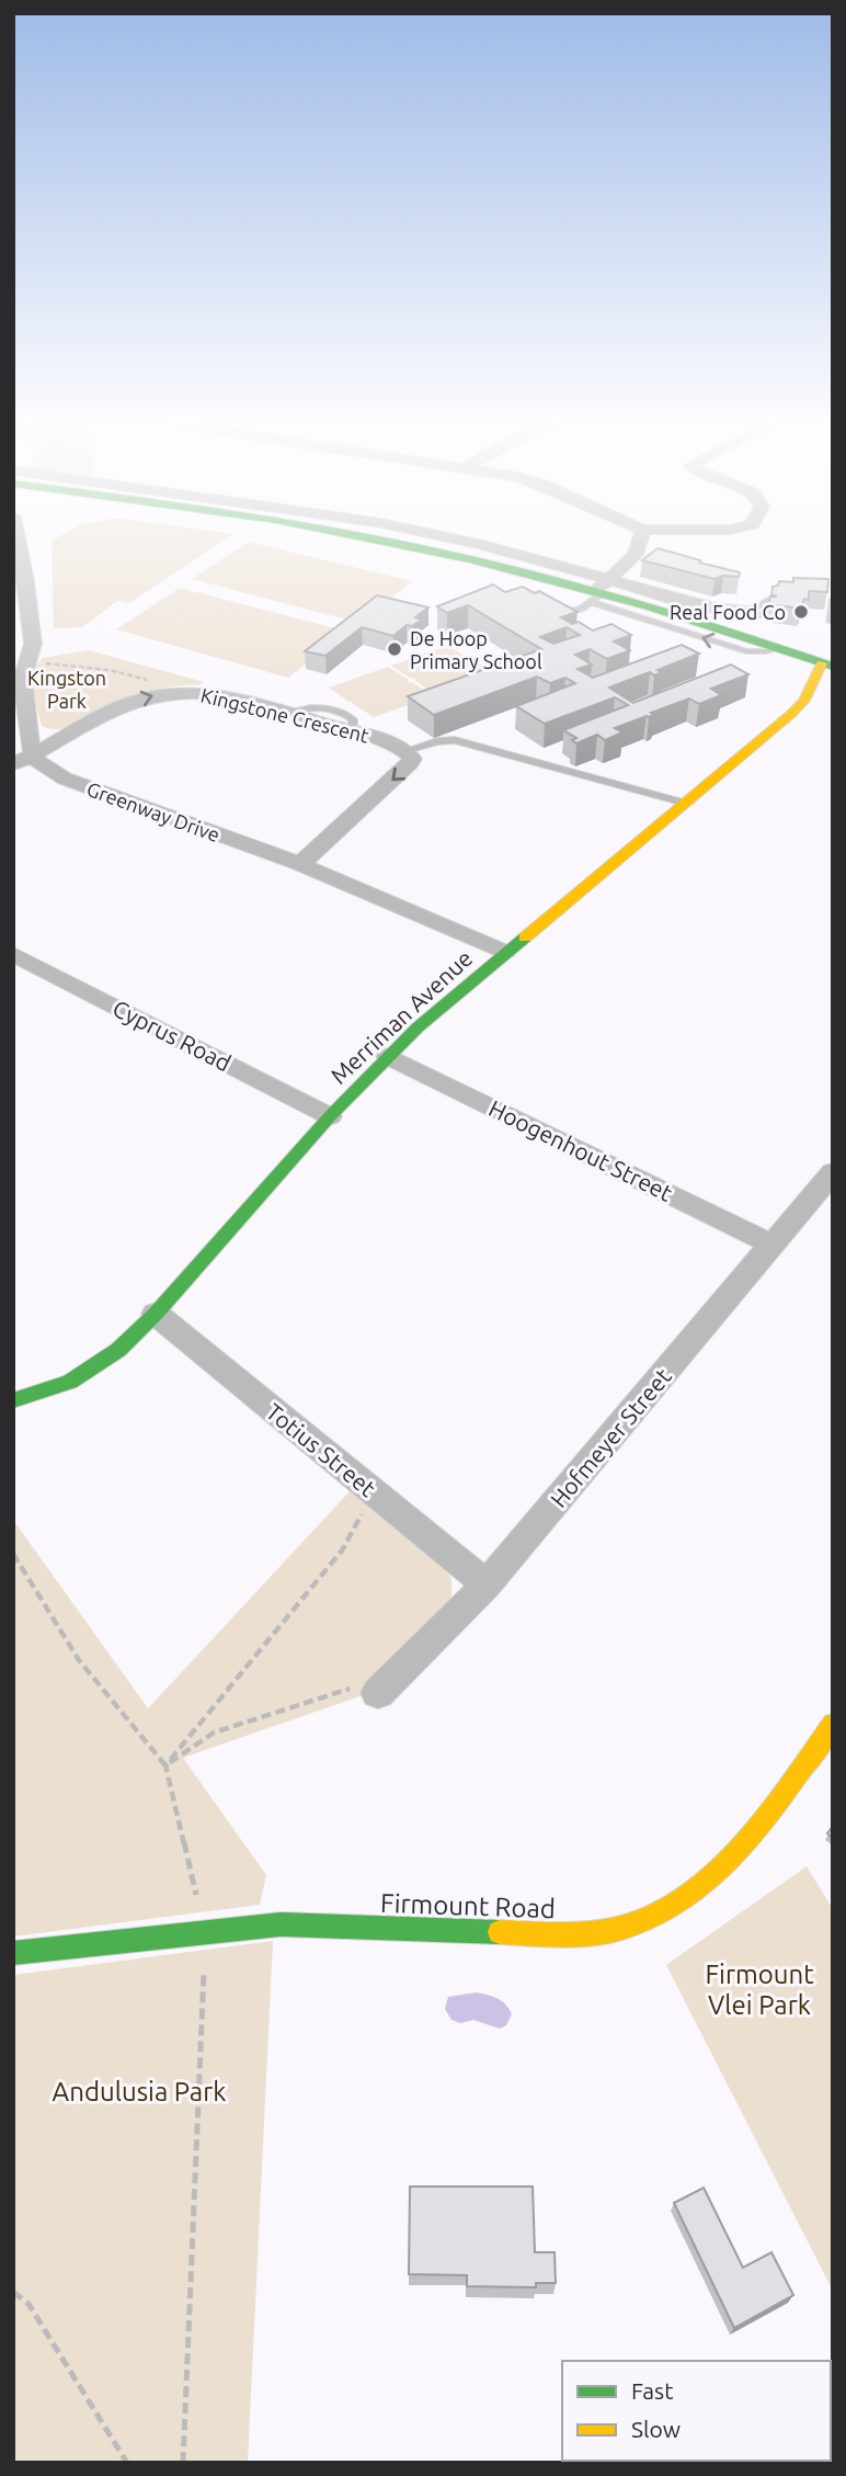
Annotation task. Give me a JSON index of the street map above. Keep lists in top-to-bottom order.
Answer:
{
  "streets": {
    "street": [
      "Kingstone Crescent",
      "Greenway Drive",
      "Merriman Avenue",
      "Cyprus Road",
      "Hoogenhout Street",
      "Hofmeyer Street",
      "Totius Street",
      "Firmount Road"
    ]
  },
  "crossings": [
    ["Kingstone Crescent", "Greenway Drive"],
    ["Greenway Drive", "Merriman Avenue"],
    ["Merriman Avenue", "Cyprus Road"],
    ["Merriman Avenue", "Hoogenhout Street"],
    ["Merriman Avenue", "Totius Street"],
    ["Hoogenhout Street", "Hofmeyer Street"],
    ["Hofmeyer Street", "Totius Street"]
  ],
  "one_way": ["Kingstone Crescent"],
  "parks": ["Kingston Park", "Firmount Vlei Park", "Andulusia Park"],
  "places": ["Real Food Co", "De Hoop Primary School"],
  "legend": ["Fast", "Slow"]
}
